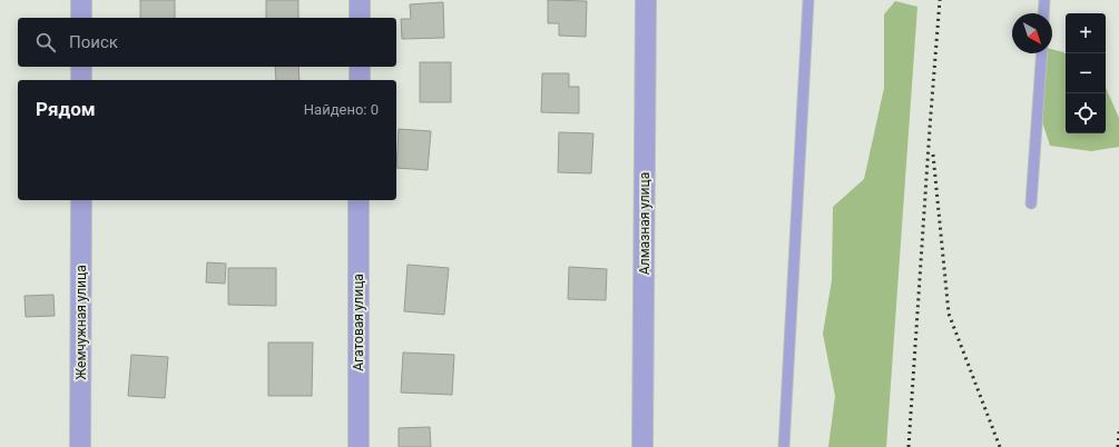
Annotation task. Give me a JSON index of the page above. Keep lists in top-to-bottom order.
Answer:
{
  "streets": {
    "street": ["Алмазная улица", "Жемчужная улица", "Агатовая улица"]
  },
  "north": "bottom right",
  "page": {
    "map_buttons": ["+", "−"],
    "search": "Поиск",
    "heading": ["Рядом", "Найдено: 0"]
  }
}
